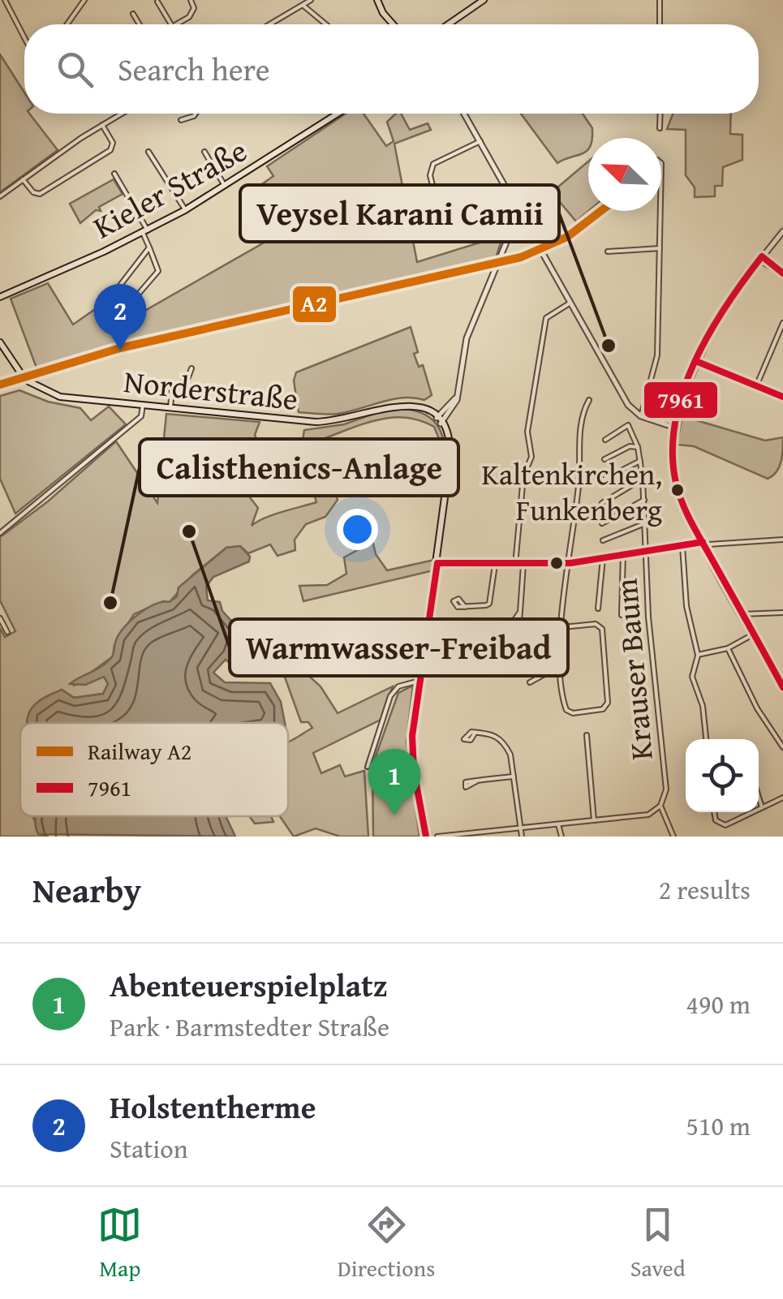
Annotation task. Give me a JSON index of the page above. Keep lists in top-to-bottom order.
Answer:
{
  "streets": {
    "main road": ["Kieler Straße", "Norderstraße"],
    "street": ["Krauser Baum"]
  },
  "places": [
    "Veysel Karani Camii",
    "Kaltenkirchen, Funkenberg",
    "Warmwasser-Freibad",
    "Calisthenics-Anlage"
  ],
  "lines": ["rail line A2", "transit line 7961"],
  "legend": ["Railway A2", "7961"],
  "north": "top left",
  "page": {
    "search": "Search here",
    "pins": ["2", "1"],
    "heading": ["Nearby", "2 results"],
    "list": [
      {
        "mark": "1",
        "name": "Abenteuerspielplatz",
        "note": "Park · Barmstedter Straße",
        "value": "490 m"
      },
      {
        "mark": "2",
        "name": "Holstentherme",
        "note": "Station",
        "value": "510 m"
      }
    ],
    "nav": ["Map", "Directions", "Saved"]
  }
}
